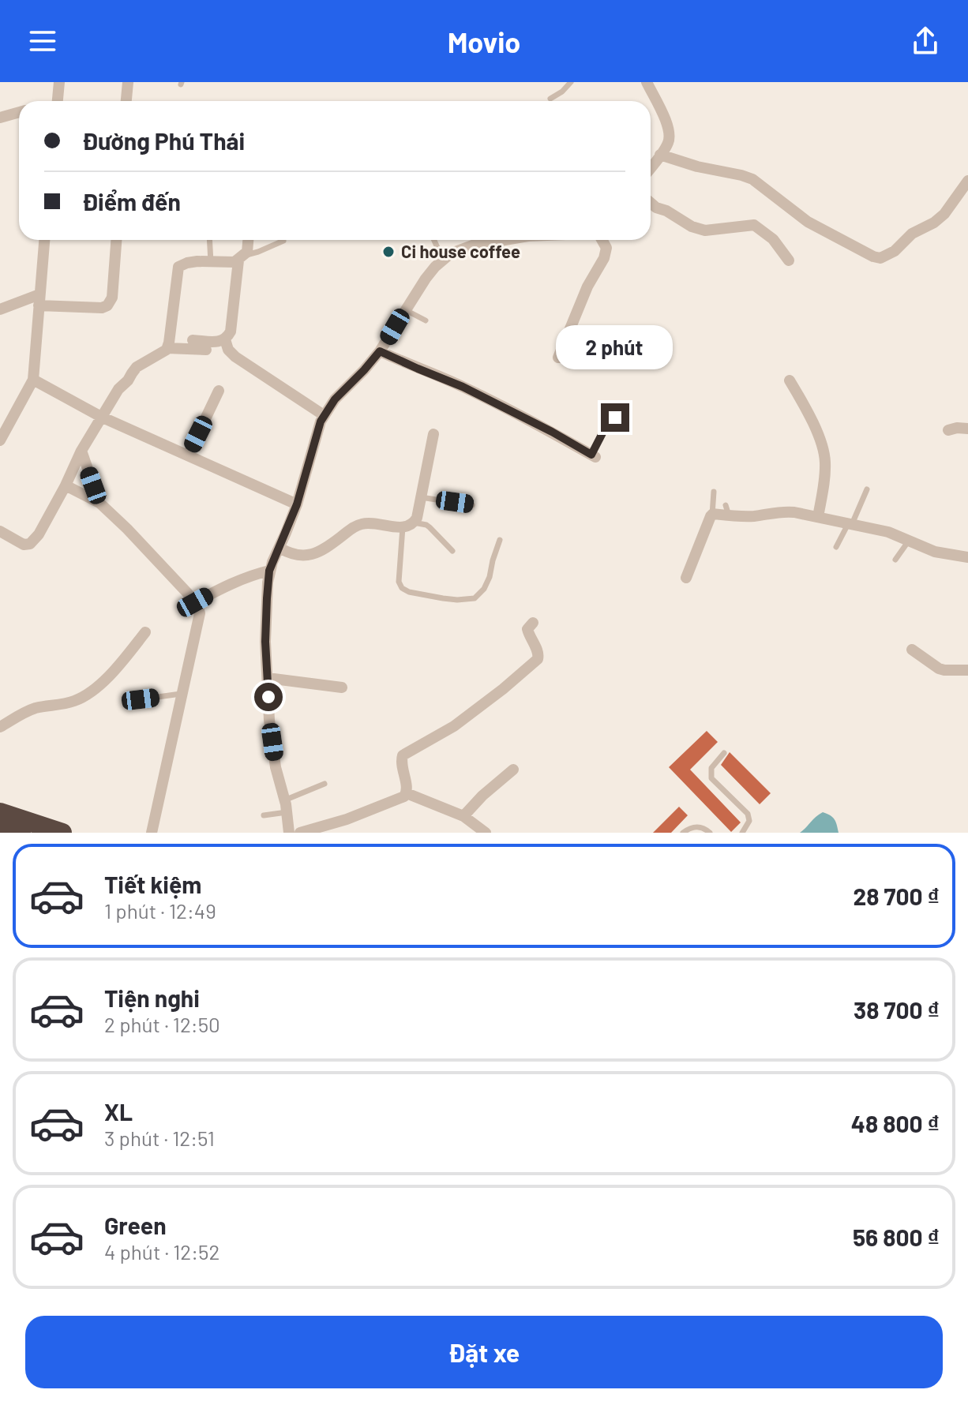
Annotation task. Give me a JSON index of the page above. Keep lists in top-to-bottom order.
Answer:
{
  "places": ["Ci house coffee"],
  "page": {
    "header": "Movio",
    "banner": ["Đường Phú Thái", "Điểm đến"],
    "bubble": "2 phút",
    "list": [
      {
        "name": "Tiết kiệm",
        "note": "1 phút · 12:49",
        "value": "28 700 ₫"
      },
      {
        "name": "Tiện nghi",
        "note": "2 phút · 12:50",
        "value": "38 700 ₫"
      },
      {
        "name": "XL",
        "note": "3 phút · 12:51",
        "value": "48 800 ₫"
      },
      {
        "name": "Green",
        "note": "4 phút · 12:52",
        "value": "56 800 ₫"
      }
    ],
    "buttons": "Đặt xe"
  }
}
